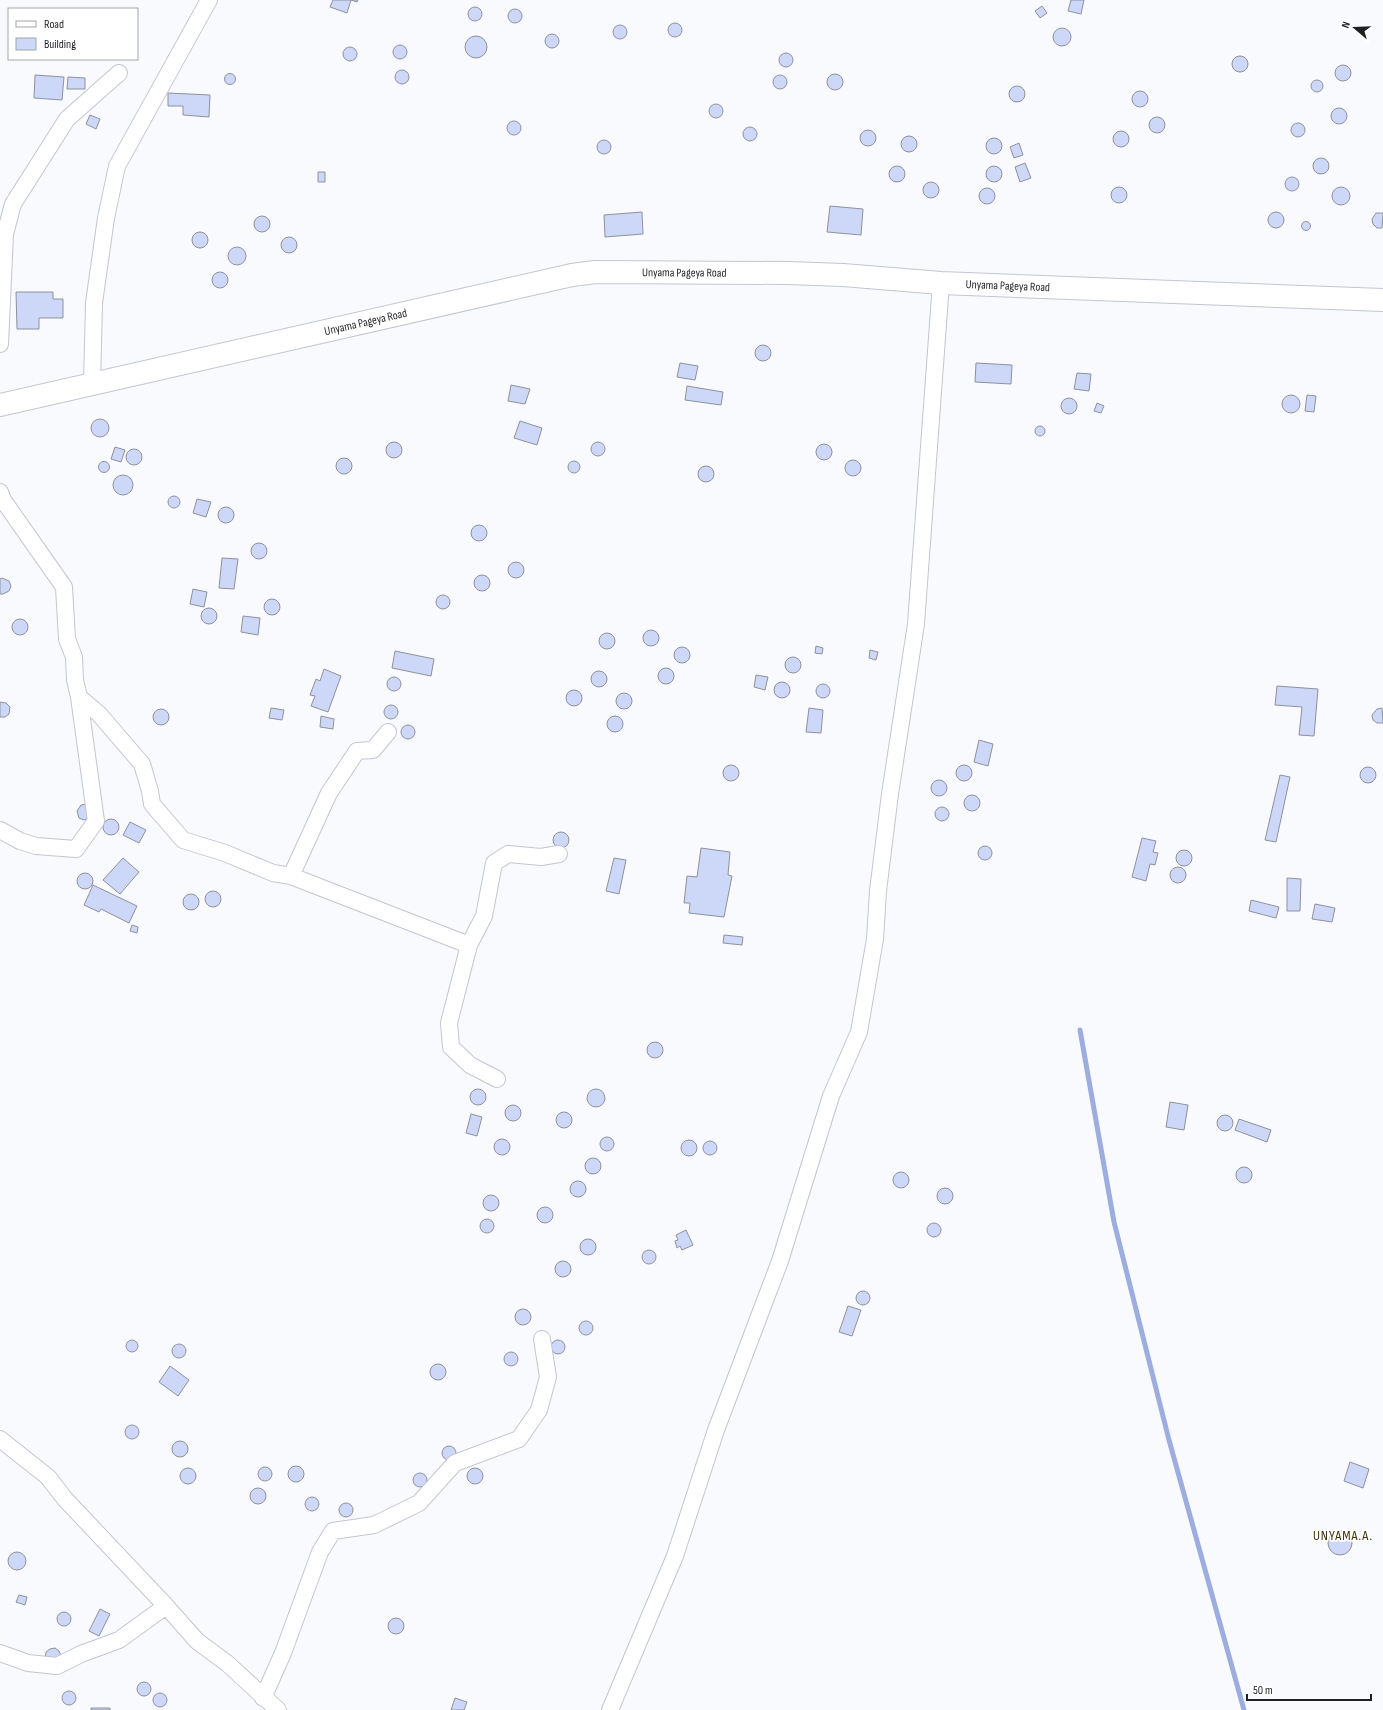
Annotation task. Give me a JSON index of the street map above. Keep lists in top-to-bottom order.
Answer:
{
  "streets": {
    "street": ["Unyama Pageya Road"]
  },
  "districts": ["UNYAMA.A."],
  "legend": ["Road", "Building"],
  "scale_bar": "50 m",
  "north": "left"
}
